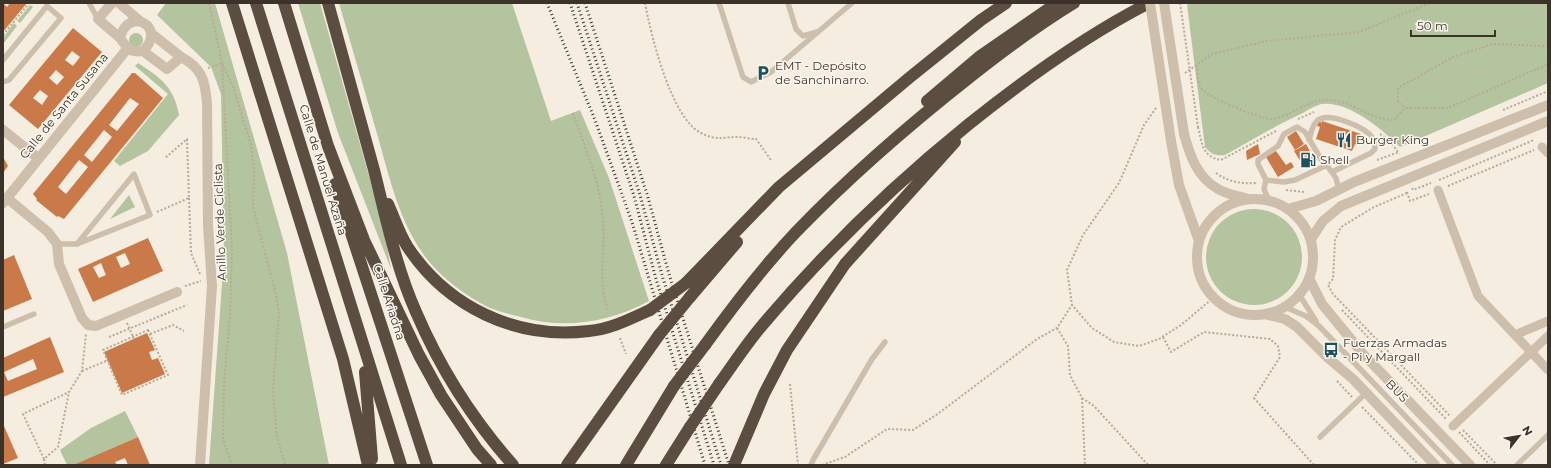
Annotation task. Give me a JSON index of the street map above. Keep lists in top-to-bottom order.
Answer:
{
  "streets": {
    "highway": ["Calle de Manuel Azaña", "Calle Ariadna"],
    "street": ["Calle de Santa Susana"],
    "lane": ["BUS"],
    "path": ["Anillo Verde Ciclista"]
  },
  "crossings": [
    ["Calle de Manuel Azaña", "Calle Ariadna"]
  ],
  "places": {
    "parking": ["EMT - Depósito de Sanchinarro."],
    "restaurant": ["Burger King"],
    "fuel station": ["Shell"],
    "bus stop": ["Fuerzas Armadas - Pi y Margall"]
  },
  "scale_bar": "50 m",
  "north": "top right"
}
